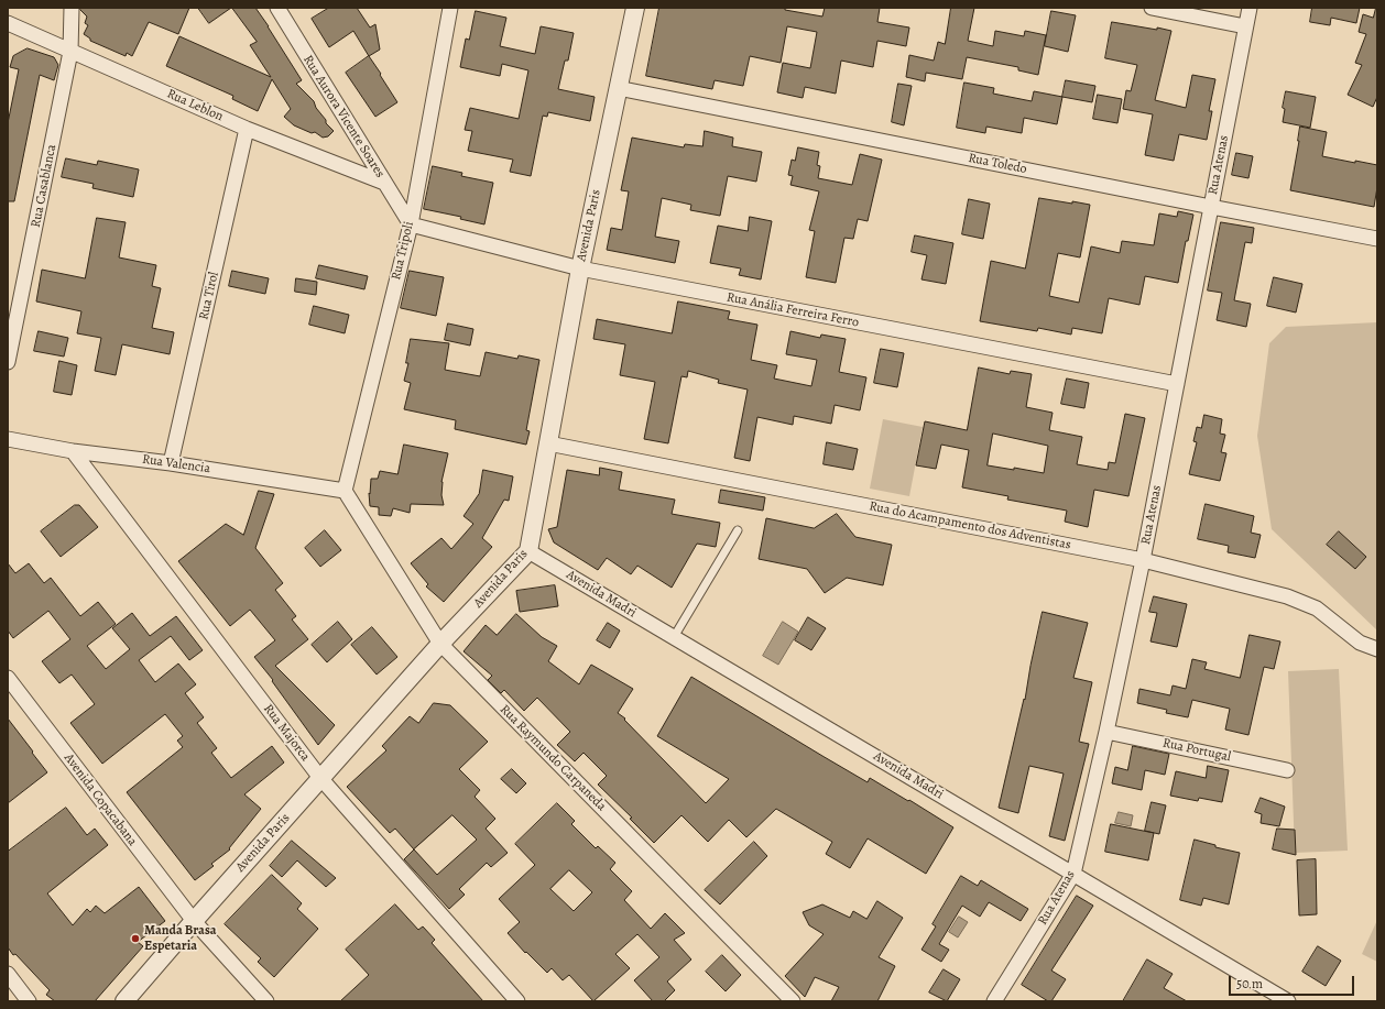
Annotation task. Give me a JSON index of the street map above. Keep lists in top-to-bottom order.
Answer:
{
  "streets": {
    "street": [
      "Rua Leblon",
      "Rua Aurora Vicente Soares",
      "Rua Toledo",
      "Rua Atenas",
      "Rua Casablanca",
      "Avenida Paris",
      "Rua Tripoli",
      "Rua Tirol",
      "Rua Anália Ferreira Ferro",
      "Rua Valencia",
      "Rua do Acampamento dos Adventistas",
      "Avenida Madri",
      "Rua Majorca",
      "Rua Portugal",
      "Rua Raymundo Carpaneda",
      "Avenida Copacabana"
    ]
  },
  "crossings": [
    ["Rua Leblon", "Rua Aurora Vicente Soares"],
    ["Rua Leblon", "Rua Casablanca"],
    ["Rua Leblon", "Rua Tirol"],
    ["Rua Aurora Vicente Soares", "Rua Tripoli"],
    ["Rua Aurora Vicente Soares", "Rua Anália Ferreira Ferro"],
    ["Rua Toledo", "Rua Atenas"],
    ["Rua Toledo", "Avenida Paris"],
    ["Rua Atenas", "Rua Anália Ferreira Ferro"],
    ["Rua Atenas", "Rua do Acampamento dos Adventistas"],
    ["Rua Atenas", "Avenida Madri"],
    ["Rua Atenas", "Rua Portugal"],
    ["Avenida Paris", "Rua Anália Ferreira Ferro"],
    ["Avenida Paris", "Rua do Acampamento dos Adventistas"],
    ["Avenida Paris", "Avenida Madri"],
    ["Avenida Paris", "Rua Majorca"],
    ["Avenida Paris", "Rua Raymundo Carpaneda"],
    ["Avenida Paris", "Avenida Copacabana"],
    ["Rua Tripoli", "Rua Anália Ferreira Ferro"],
    ["Rua Tripoli", "Rua Valencia"],
    ["Rua Tripoli", "Rua Raymundo Carpaneda"],
    ["Rua Tirol", "Rua Valencia"],
    ["Rua Valencia", "Rua Majorca"],
    ["Rua Valencia", "Rua Raymundo Carpaneda"]
  ],
  "places": ["Manda Brasa Espetaria"],
  "scale_bar": "50 m"
}
